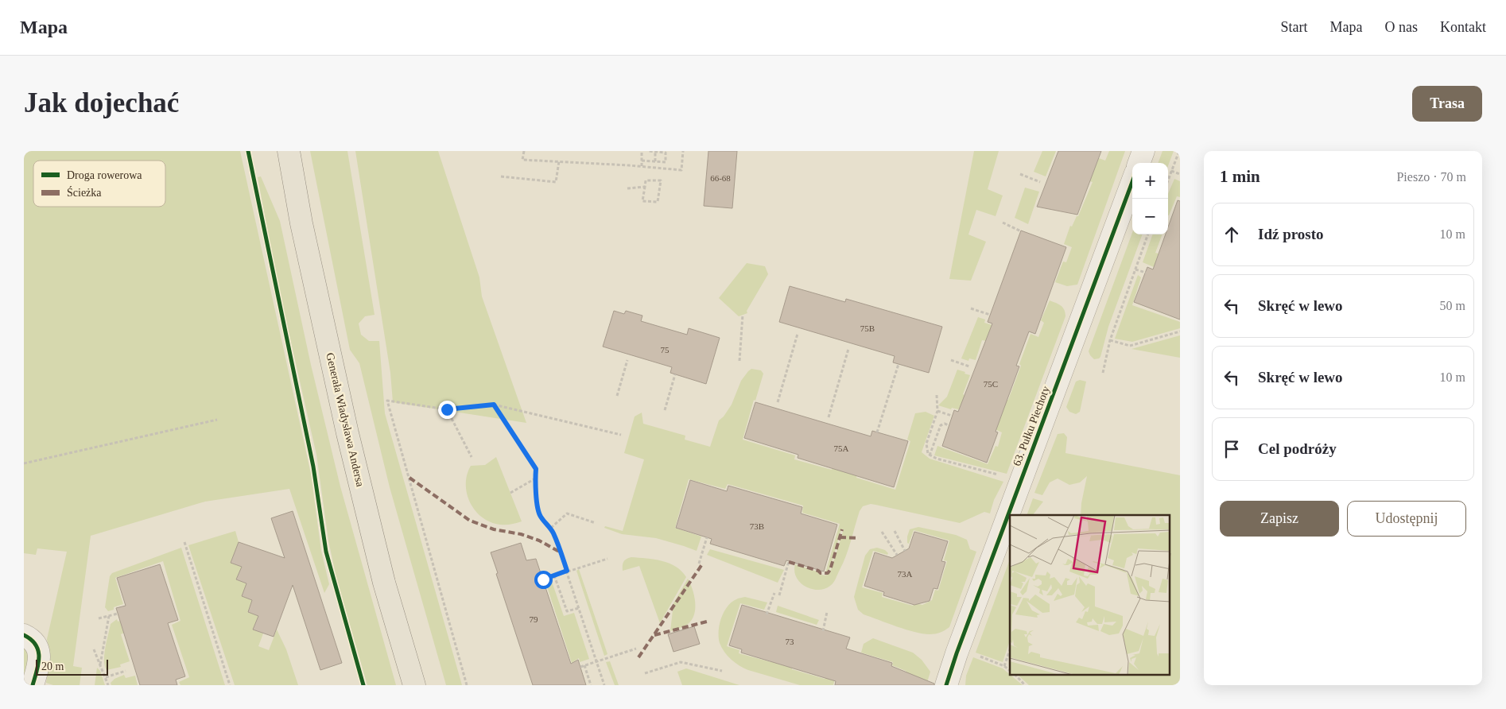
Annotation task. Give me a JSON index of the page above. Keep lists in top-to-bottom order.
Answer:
{
  "streets": {
    "main road": ["Generała Władysława Andersa"],
    "street": ["63. Pułku Piechoty"]
  },
  "house_numbers": [
    "66-68",
    "75B",
    "75",
    "75C",
    "75A",
    "73B",
    "73A",
    "79",
    "73"
  ],
  "legend": ["Droga rowerowa", "Ścieżka"],
  "scale_bar": "20 m",
  "page": {
    "header": "Mapa",
    "nav": [
      "Start",
      "Mapa",
      "O nas",
      "Kontakt"
    ],
    "buttons": [
      "Trasa",
      ["Zapisz", "Udostępnij"]
    ],
    "title": "Jak dojechać",
    "heading": ["1 min", "Pieszo · 70 m"],
    "map_buttons": ["+", "−"],
    "list": [
      ["Idź prosto", "10 m"],
      ["Skręć w lewo", "50 m"],
      ["Skręć w lewo", "10 m"],
      "Cel podróży"
    ],
    "scale": "20 m"
  }
}
